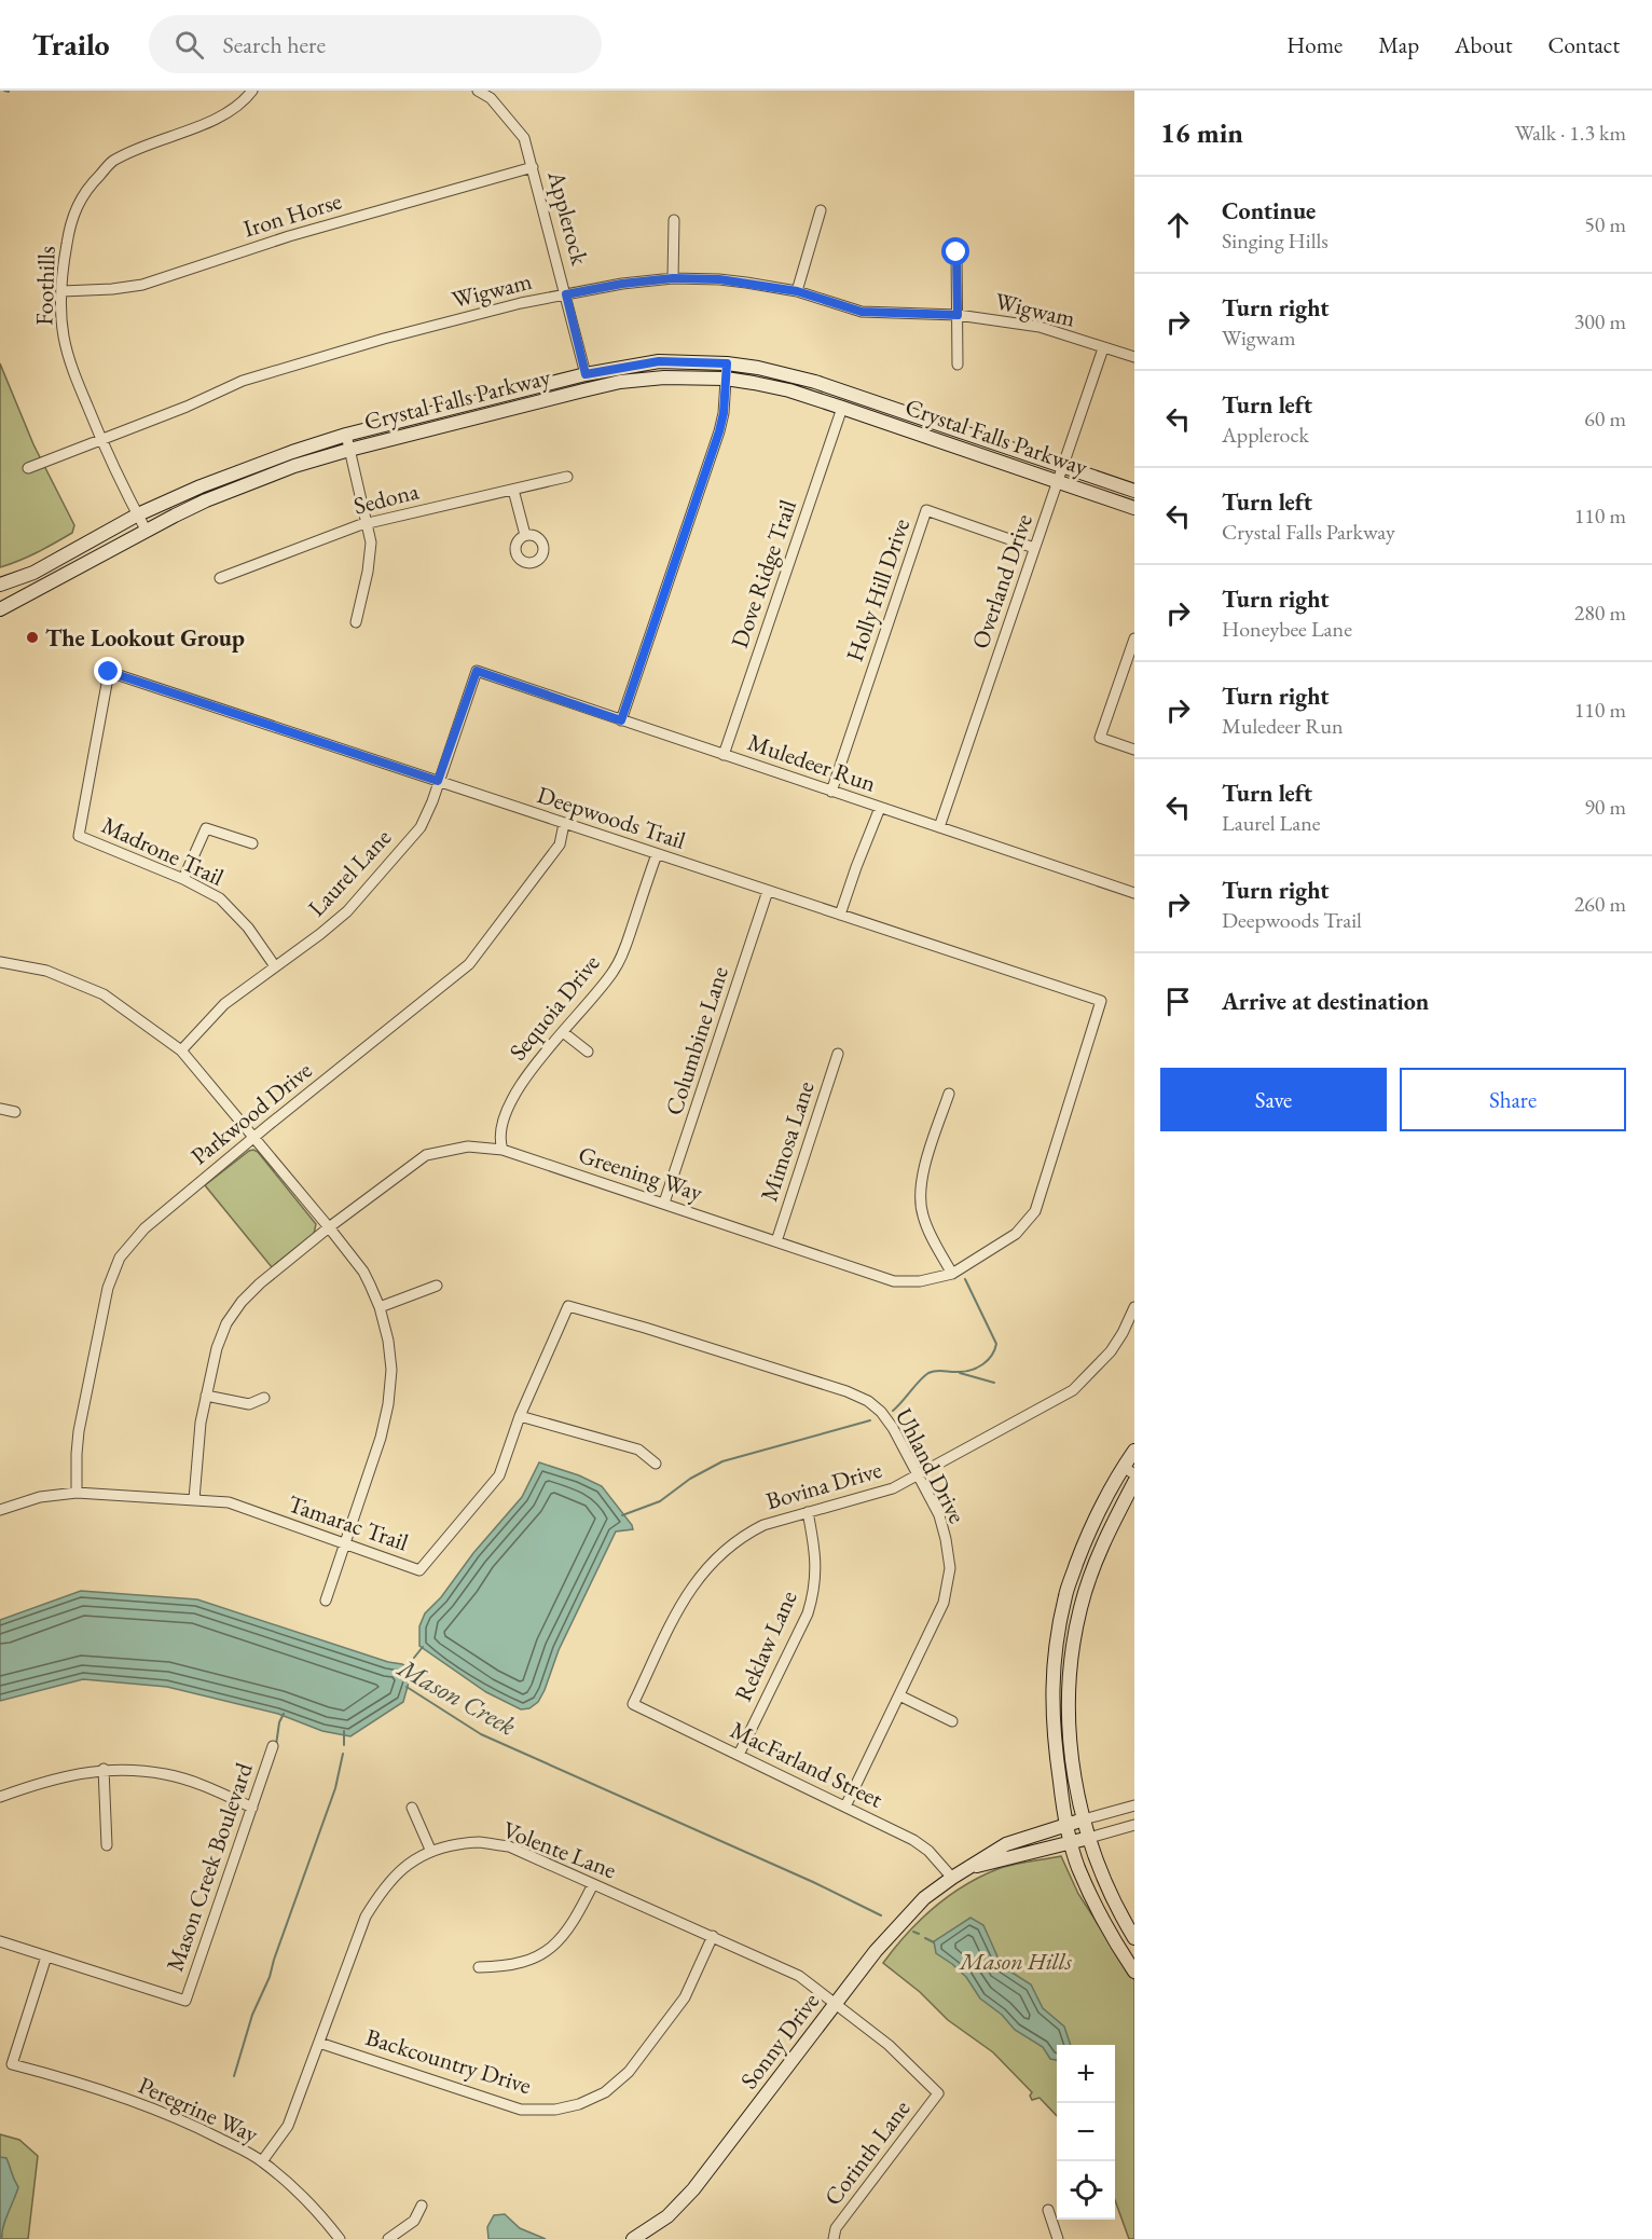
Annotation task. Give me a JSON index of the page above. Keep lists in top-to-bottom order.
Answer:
{
  "streets": {
    "main road": ["Crystal Falls Parkway", "Sonny Drive"],
    "street": [
      "Iron Horse",
      "Applerock",
      "Foothills",
      "Wigwam",
      "Sedona",
      "Dove Ridge Trail",
      "Overland Drive",
      "Holly Hill Drive",
      "Muledeer Run",
      "Deepwoods Trail",
      "Madrone Trail",
      "Laurel Lane",
      "Sequoia Drive",
      "Columbine Lane",
      "Parkwood Drive",
      "Mimosa Lane",
      "Greening Way",
      "Uhland Drive",
      "Bovina Drive",
      "Tamarac Trail",
      "Reklaw Lane",
      "MacFarland Street",
      "Volente Lane",
      "Mason Creek Boulevard",
      "Backcountry Drive",
      "Peregrine Way",
      "Corinth Lane"
    ]
  },
  "crossings": [
    ["Iron Horse", "Applerock"],
    ["Iron Horse", "Foothills"],
    ["Applerock", "Wigwam"],
    ["Applerock", "Crystal Falls Parkway"],
    ["Foothills", "Wigwam"],
    ["Foothills", "Crystal Falls Parkway"],
    ["Wigwam", "Overland Drive"],
    ["Crystal Falls Parkway", "Dove Ridge Trail"],
    ["Crystal Falls Parkway", "Overland Drive"],
    ["Dove Ridge Trail", "Muledeer Run"],
    ["Overland Drive", "Holly Hill Drive"],
    ["Overland Drive", "Muledeer Run"],
    ["Holly Hill Drive", "Muledeer Run"],
    ["Muledeer Run", "Laurel Lane"],
    ["Deepwoods Trail", "Madrone Trail"],
    ["Deepwoods Trail", "Laurel Lane"],
    ["Deepwoods Trail", "Sequoia Drive"],
    ["Deepwoods Trail", "Columbine Lane"],
    ["Deepwoods Trail", "Parkwood Drive"],
    ["Deepwoods Trail", "Greening Way"],
    ["Madrone Trail", "Laurel Lane"],
    ["Sequoia Drive", "Greening Way"],
    ["Columbine Lane", "Greening Way"],
    ["Parkwood Drive", "Tamarac Trail"],
    ["Mimosa Lane", "Greening Way"],
    ["Greening Way", "Tamarac Trail"],
    ["Uhland Drive", "Bovina Drive"],
    ["Uhland Drive", "Tamarac Trail"],
    ["Uhland Drive", "MacFarland Street"],
    ["Bovina Drive", "Reklaw Lane"],
    ["Bovina Drive", "MacFarland Street"],
    ["Reklaw Lane", "MacFarland Street"],
    ["MacFarland Street", "Sonny Drive"],
    ["Volente Lane", "Sonny Drive"],
    ["Volente Lane", "Backcountry Drive"],
    ["Volente Lane", "Peregrine Way"],
    ["Volente Lane", "Corinth Lane"],
    ["Mason Creek Boulevard", "Peregrine Way"]
  ],
  "water": ["Mason Creek"],
  "parks": ["Mason Hills"],
  "places": ["The Lookout Group"],
  "page": {
    "header": "Trailo",
    "search": "Search here",
    "nav": [
      "Home",
      "Map",
      "About",
      "Contact"
    ],
    "heading": ["16 min", "Walk · 1.3 km"],
    "list": [
      ["Continue", "Singing Hills", "50 m"],
      ["Turn right", "Wigwam", "300 m"],
      ["Turn left", "Applerock", "60 m"],
      ["Turn left", "Crystal Falls Parkway", "110 m"],
      ["Turn right", "Honeybee Lane", "280 m"],
      ["Turn right", "Muledeer Run", "110 m"],
      ["Turn left", "Laurel Lane", "90 m"],
      ["Turn right", "Deepwoods Trail", "260 m"],
      "Arrive at destination"
    ],
    "buttons": ["Save", "Share"],
    "map_buttons": ["+", "−"]
  }
}
